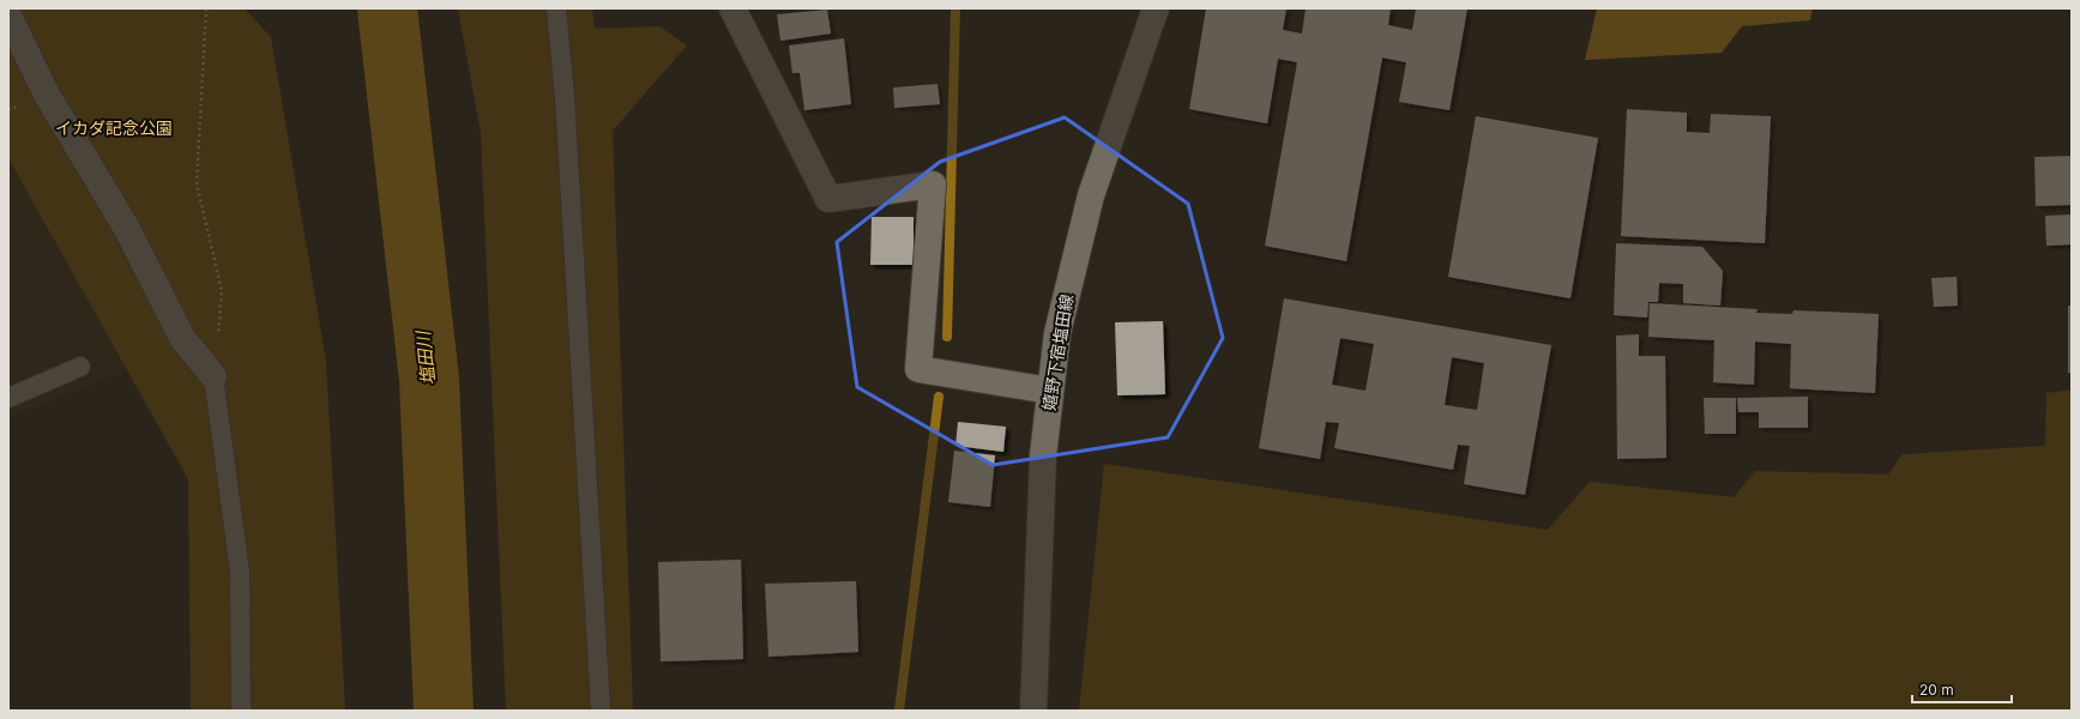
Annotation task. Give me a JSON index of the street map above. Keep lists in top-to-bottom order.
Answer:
{
  "streets": {
    "street": ["嬉野下宿塩田線"]
  },
  "water": ["塩田川"],
  "parks": ["イカダ記念公園"],
  "scale_bar": "20 m"
}
